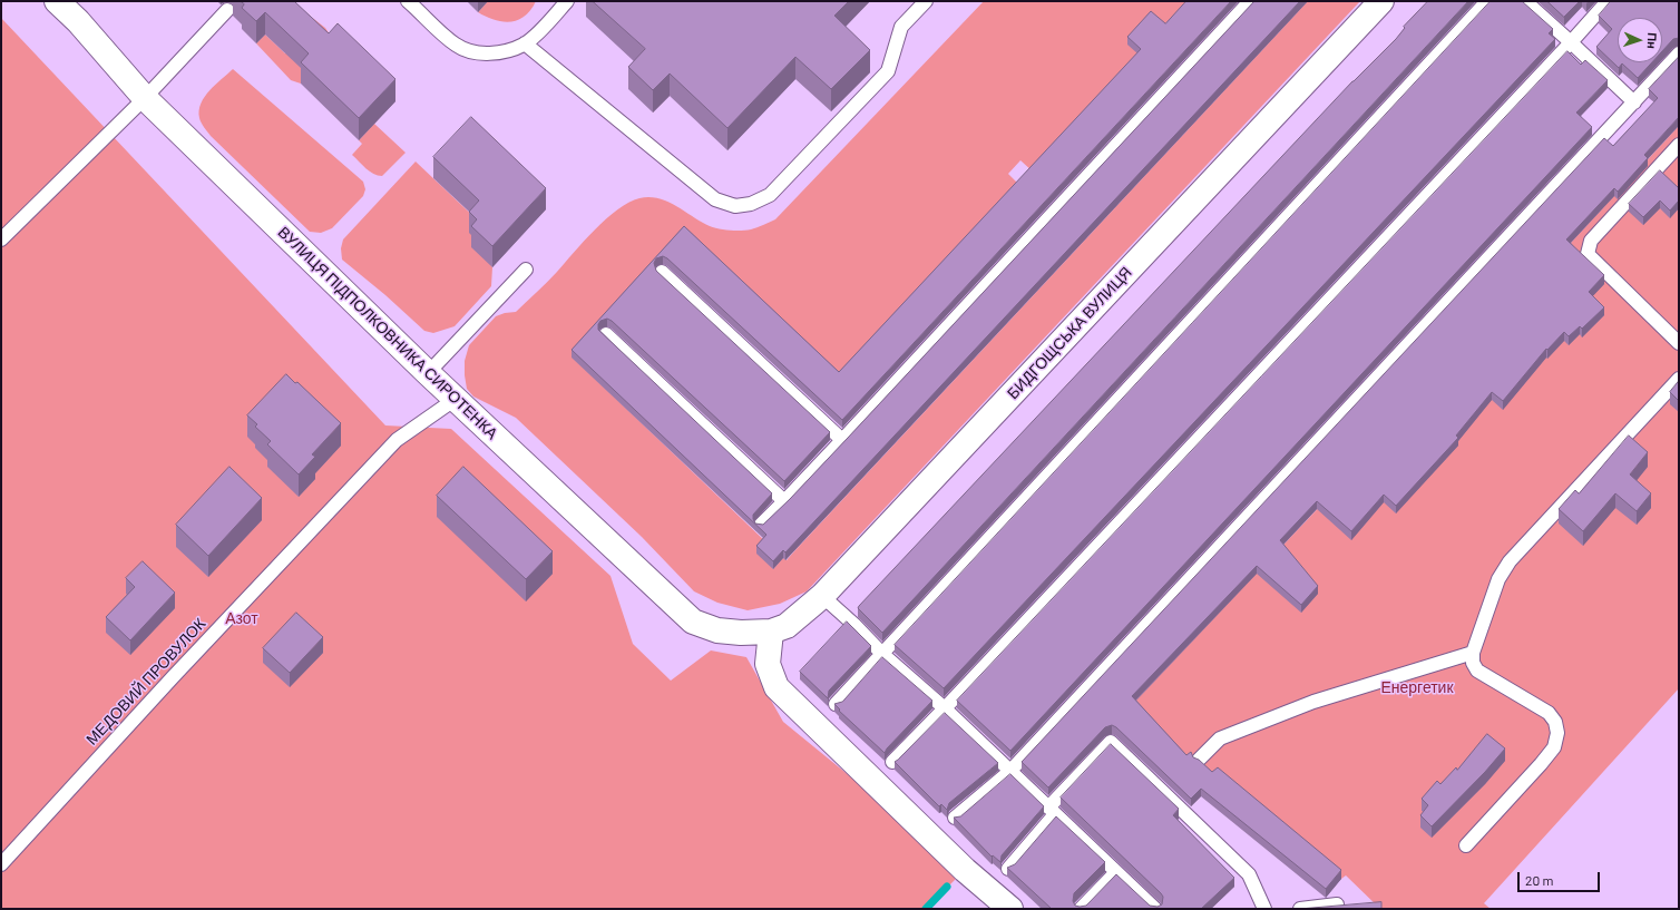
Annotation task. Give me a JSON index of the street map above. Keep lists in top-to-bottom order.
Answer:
{
  "streets": {
    "street": ["ВУЛИЦЯ ПІДПОЛКОВНИКА СИРОТЕНКА", "БИДГОЩСЬКА ВУЛИЦЯ"],
    "lane": ["МЕДОВИЙ ПРОВУЛОК"]
  },
  "crossings": [
    ["ВУЛИЦЯ ПІДПОЛКОВНИКА СИРОТЕНКА", "БИДГОЩСЬКА ВУЛИЦЯ"],
    ["ВУЛИЦЯ ПІДПОЛКОВНИКА СИРОТЕНКА", "МЕДОВИЙ ПРОВУЛОК"]
  ],
  "parks": ["Азот", "Енергетик"],
  "scale_bar": "20 m",
  "north": "right"
}
